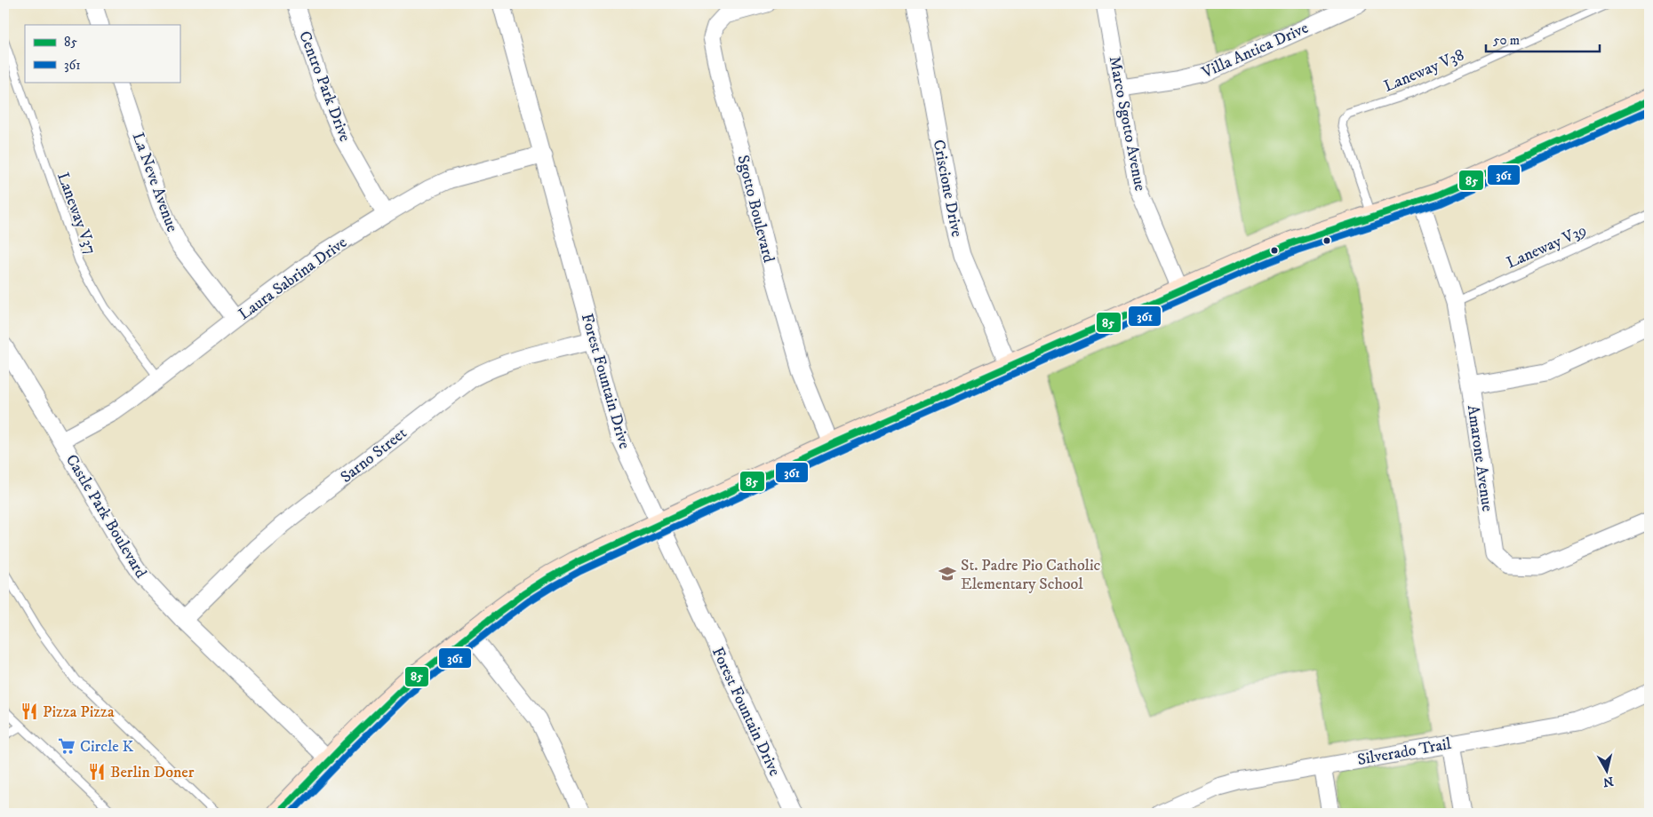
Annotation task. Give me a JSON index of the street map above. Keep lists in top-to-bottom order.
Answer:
{
  "streets": {
    "street": [
      "Villa Antica Drive",
      "Centro Park Drive",
      "Marco Sgotto Avenue",
      "La Neve Avenue",
      "Criscione Drive",
      "Sgotto Boulevard",
      "Laura Sabrina Drive",
      "Forest Fountain Drive",
      "Sarno Street",
      "Amarone Avenue",
      "Castle Park Boulevard",
      "Silverado Trail"
    ],
    "lane": ["Laneway V38", "Laneway V37", "Laneway V39"]
  },
  "crossings": [
    ["Villa Antica Drive", "Marco Sgotto Avenue"],
    ["Centro Park Drive", "Laura Sabrina Drive"],
    ["La Neve Avenue", "Laura Sabrina Drive"],
    ["Laneway V37", "Laura Sabrina Drive"],
    ["Laneway V39", "Amarone Avenue"],
    ["Laura Sabrina Drive", "Forest Fountain Drive"],
    ["Laura Sabrina Drive", "Castle Park Boulevard"],
    ["Forest Fountain Drive", "Sarno Street"],
    ["Sarno Street", "Castle Park Boulevard"]
  ],
  "places": {
    "school or university": ["St. Padre Pio Catholic Elementary School"],
    "restaurant": ["Pizza Pizza", "Berlin Doner"],
    "supermarket": ["Circle K"]
  },
  "lines": ["transit line 85", "transit line 361"],
  "legend": ["85", "361"],
  "scale_bar": "50 m",
  "north": "bottom"
}
